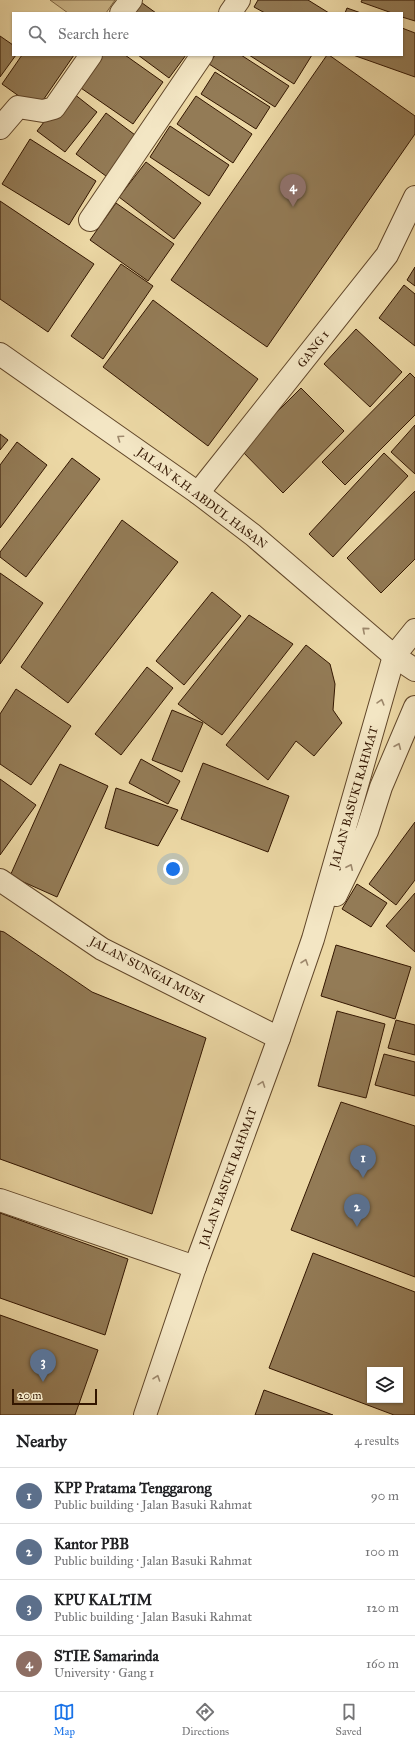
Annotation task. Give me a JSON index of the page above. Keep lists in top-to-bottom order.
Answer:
{
  "streets": {
    "street": [
      "GANG 1",
      "JALAN K.H. ABDUL HASAN",
      "JALAN BASUKI RAHMAT",
      "JALAN SUNGAI MUSI"
    ]
  },
  "crossings": [
    ["GANG 1", "JALAN K.H. ABDUL HASAN"],
    ["JALAN K.H. ABDUL HASAN", "JALAN BASUKI RAHMAT"],
    ["JALAN BASUKI RAHMAT", "JALAN SUNGAI MUSI"]
  ],
  "one_way": ["JALAN K.H. ABDUL HASAN", "JALAN BASUKI RAHMAT"],
  "scale_bar": "20 m",
  "page": {
    "search": "Search here",
    "pins": [
      "4",
      "1",
      "2",
      "3"
    ],
    "scale": "20 m",
    "heading": ["Nearby", "4 results"],
    "list": [
      {
        "mark": "1",
        "name": "KPP Pratama Tenggarong",
        "note": "Public building · Jalan Basuki Rahmat",
        "value": "90 m"
      },
      {
        "mark": "2",
        "name": "Kantor PBB",
        "note": "Public building · Jalan Basuki Rahmat",
        "value": "100 m"
      },
      {
        "mark": "3",
        "name": "KPU KALTIM",
        "note": "Public building · Jalan Basuki Rahmat",
        "value": "120 m"
      },
      {
        "mark": "4",
        "name": "STIE Samarinda",
        "note": "University · Gang 1",
        "value": "160 m"
      }
    ],
    "nav": ["Map", "Directions", "Saved"]
  }
}
